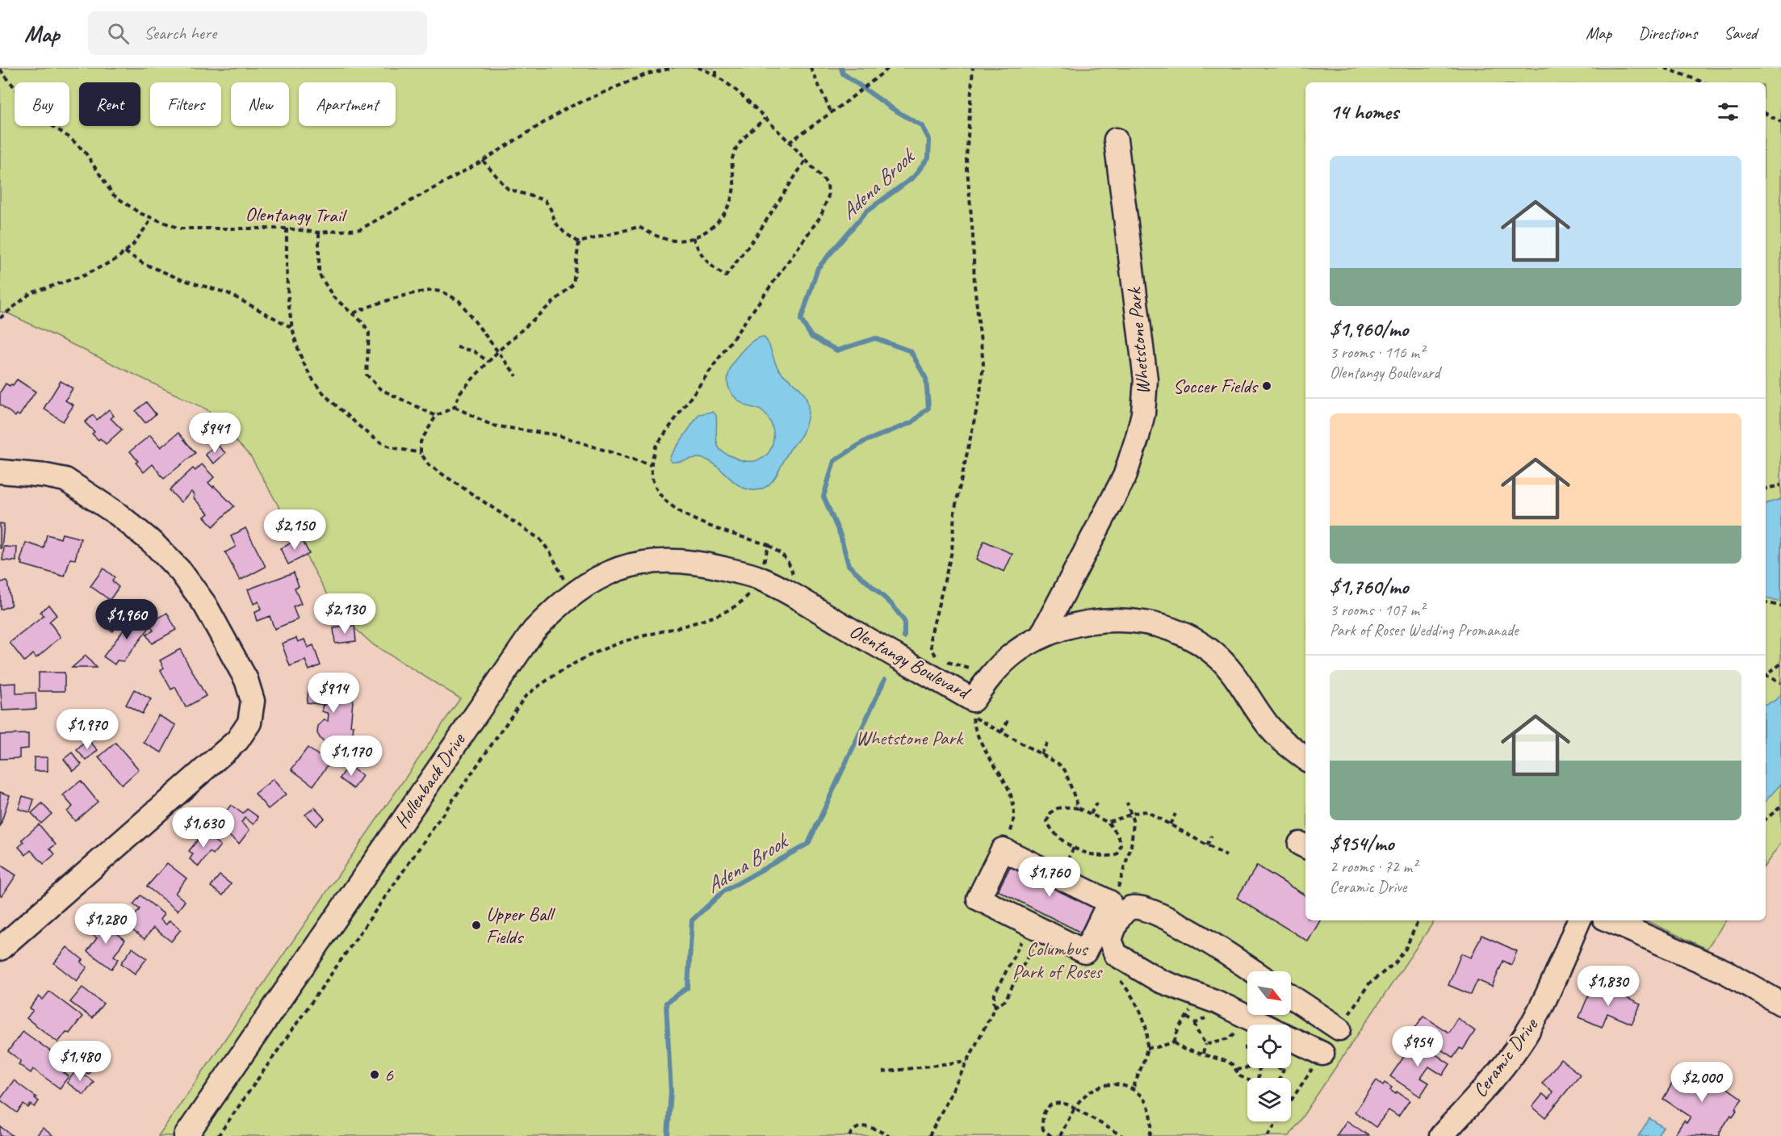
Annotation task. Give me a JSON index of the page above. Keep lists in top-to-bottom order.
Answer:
{
  "streets": {
    "street": [
      "Whetstone Park",
      "Olentangy Boulevard",
      "Hollenback Drive",
      "Ceramic Drive"
    ],
    "path": ["Olentangy Trail"]
  },
  "crossings": [
    ["Whetstone Park", "Olentangy Boulevard"],
    ["Olentangy Boulevard", "Hollenback Drive"]
  ],
  "water": ["Adena Brook"],
  "parks": ["Whetstone Park", "Columbus Park of Roses"],
  "places": ["Soccer Fields", "Upper Ball Fields", "6"],
  "north": "bottom right",
  "page": {
    "header": "Map",
    "search": "Search here",
    "nav": ["Map", "Directions", "Saved"],
    "chip": [
      "Buy",
      "Rent",
      "Filters",
      "New",
      "Apartment"
    ],
    "heading": "14 homes",
    "list": [
      {
        "name": "$1,960/mo",
        "note": "3 rooms · 116 m² · Olentangy Boulevard"
      },
      {
        "name": "$1,760/mo",
        "note": "3 rooms · 107 m² · Park of Roses Wedding Promanade"
      },
      {
        "name": "$954/mo",
        "note": "2 rooms · 72 m² · Ceramic Drive"
      }
    ],
    "price": [
      "$941",
      "$2,150",
      "$2,130",
      "$1,960",
      "$914",
      "$1,970",
      "$1,170",
      "$1,630",
      "$1,760",
      "$1,280",
      "$1,830",
      "$954",
      "$1,480",
      "$2,000"
    ]
  }
}
